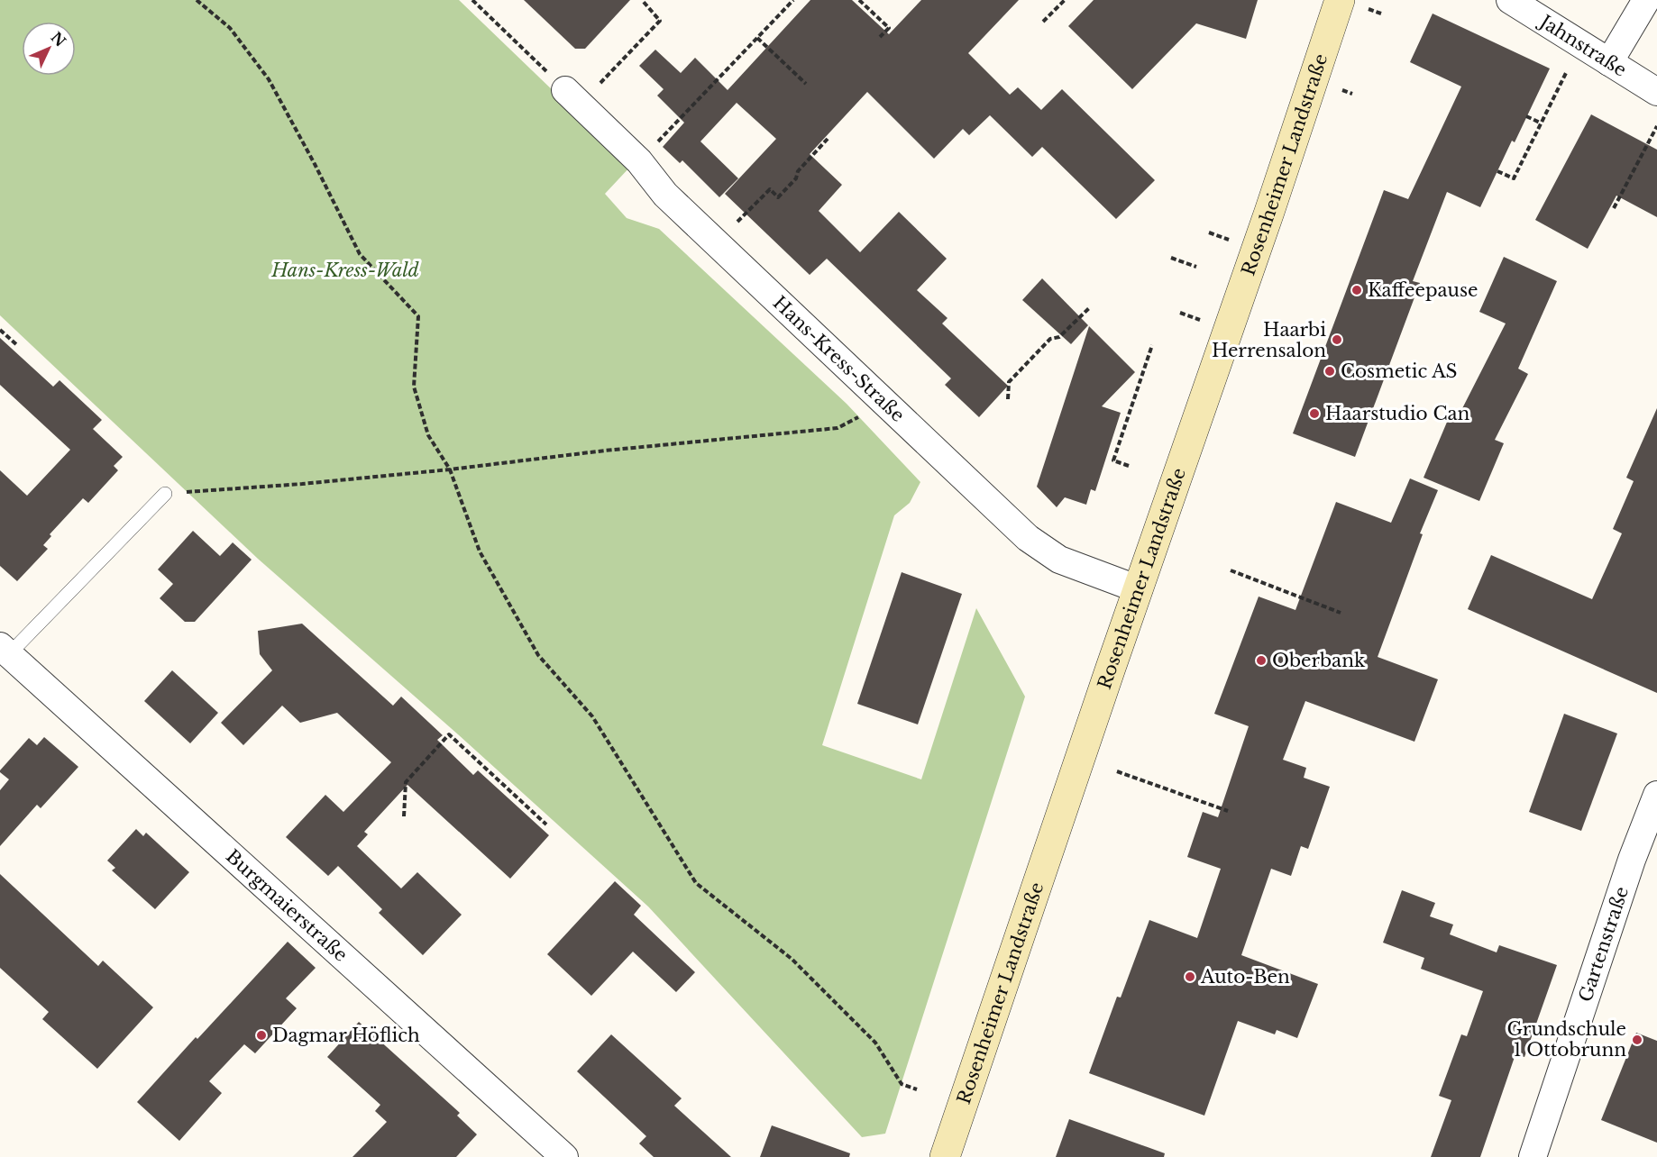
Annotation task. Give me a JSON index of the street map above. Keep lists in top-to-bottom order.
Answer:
{
  "streets": {
    "main road": ["Rosenheimer Landstraße"],
    "street": [
      "Jahnstraße",
      "Hans-Kress-Straße",
      "Burgmaierstraße",
      "Gartenstraße"
    ]
  },
  "crossings": [
    ["Rosenheimer Landstraße", "Hans-Kress-Straße"]
  ],
  "parks": ["Hans-Kress-Wald"],
  "places": [
    "Kaffeepause",
    "Haarbi Herrensalon",
    "Cosmetic AS",
    "Haarstudio Can",
    "Oberbank",
    "Auto-Ben",
    "Dagmar Höflich",
    "Grundschule 1 Ottobrunn"
  ],
  "north": "top right"
}
